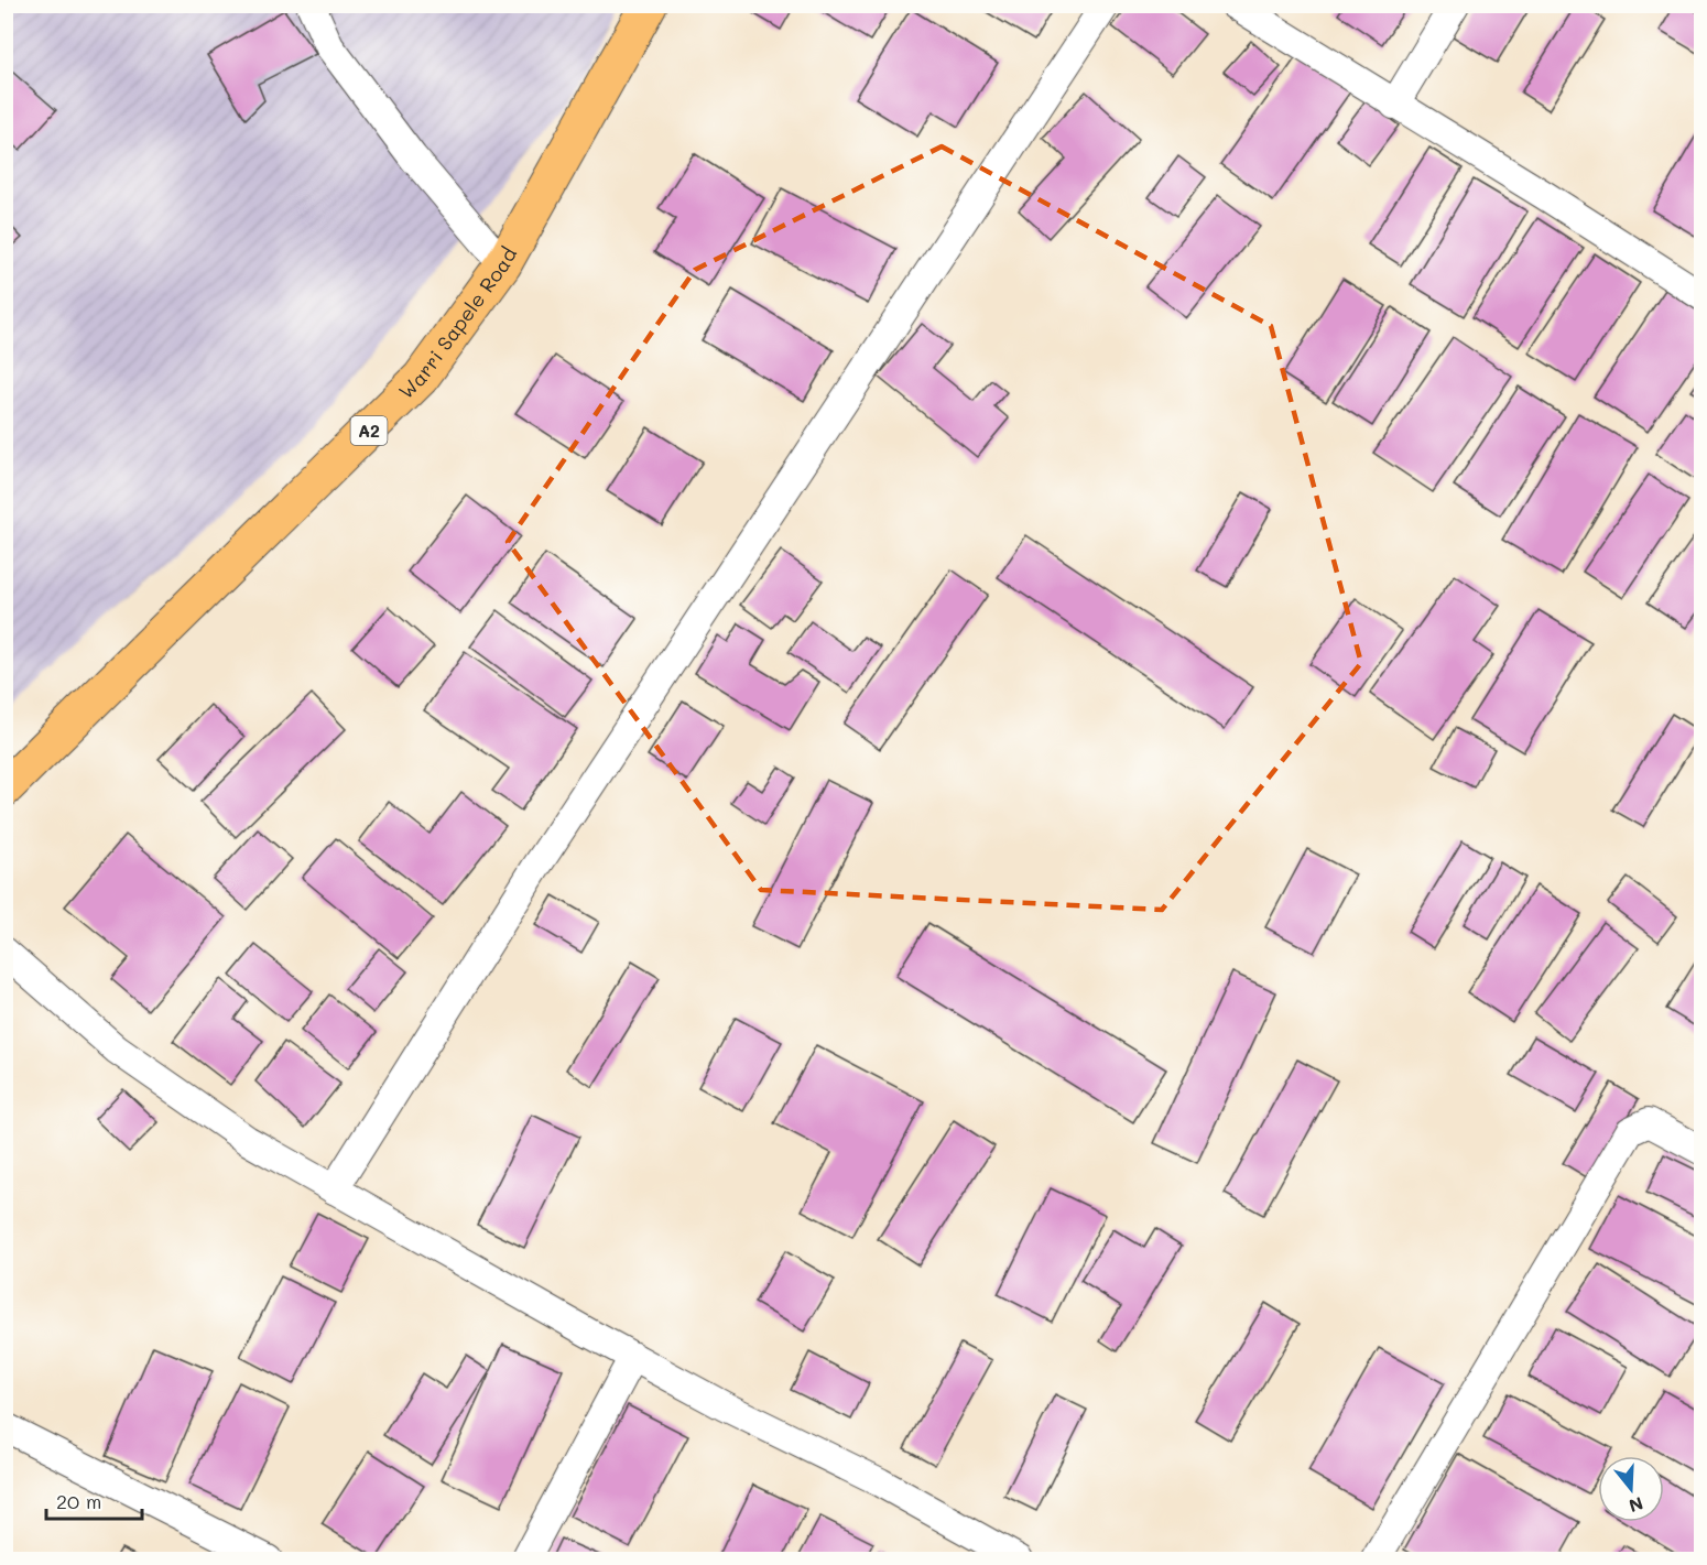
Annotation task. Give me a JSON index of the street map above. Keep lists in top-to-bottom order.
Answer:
{
  "streets": {
    "highway": ["Warri Sapele Road", "A2"]
  },
  "scale_bar": "20 m",
  "north": "bottom"
}
